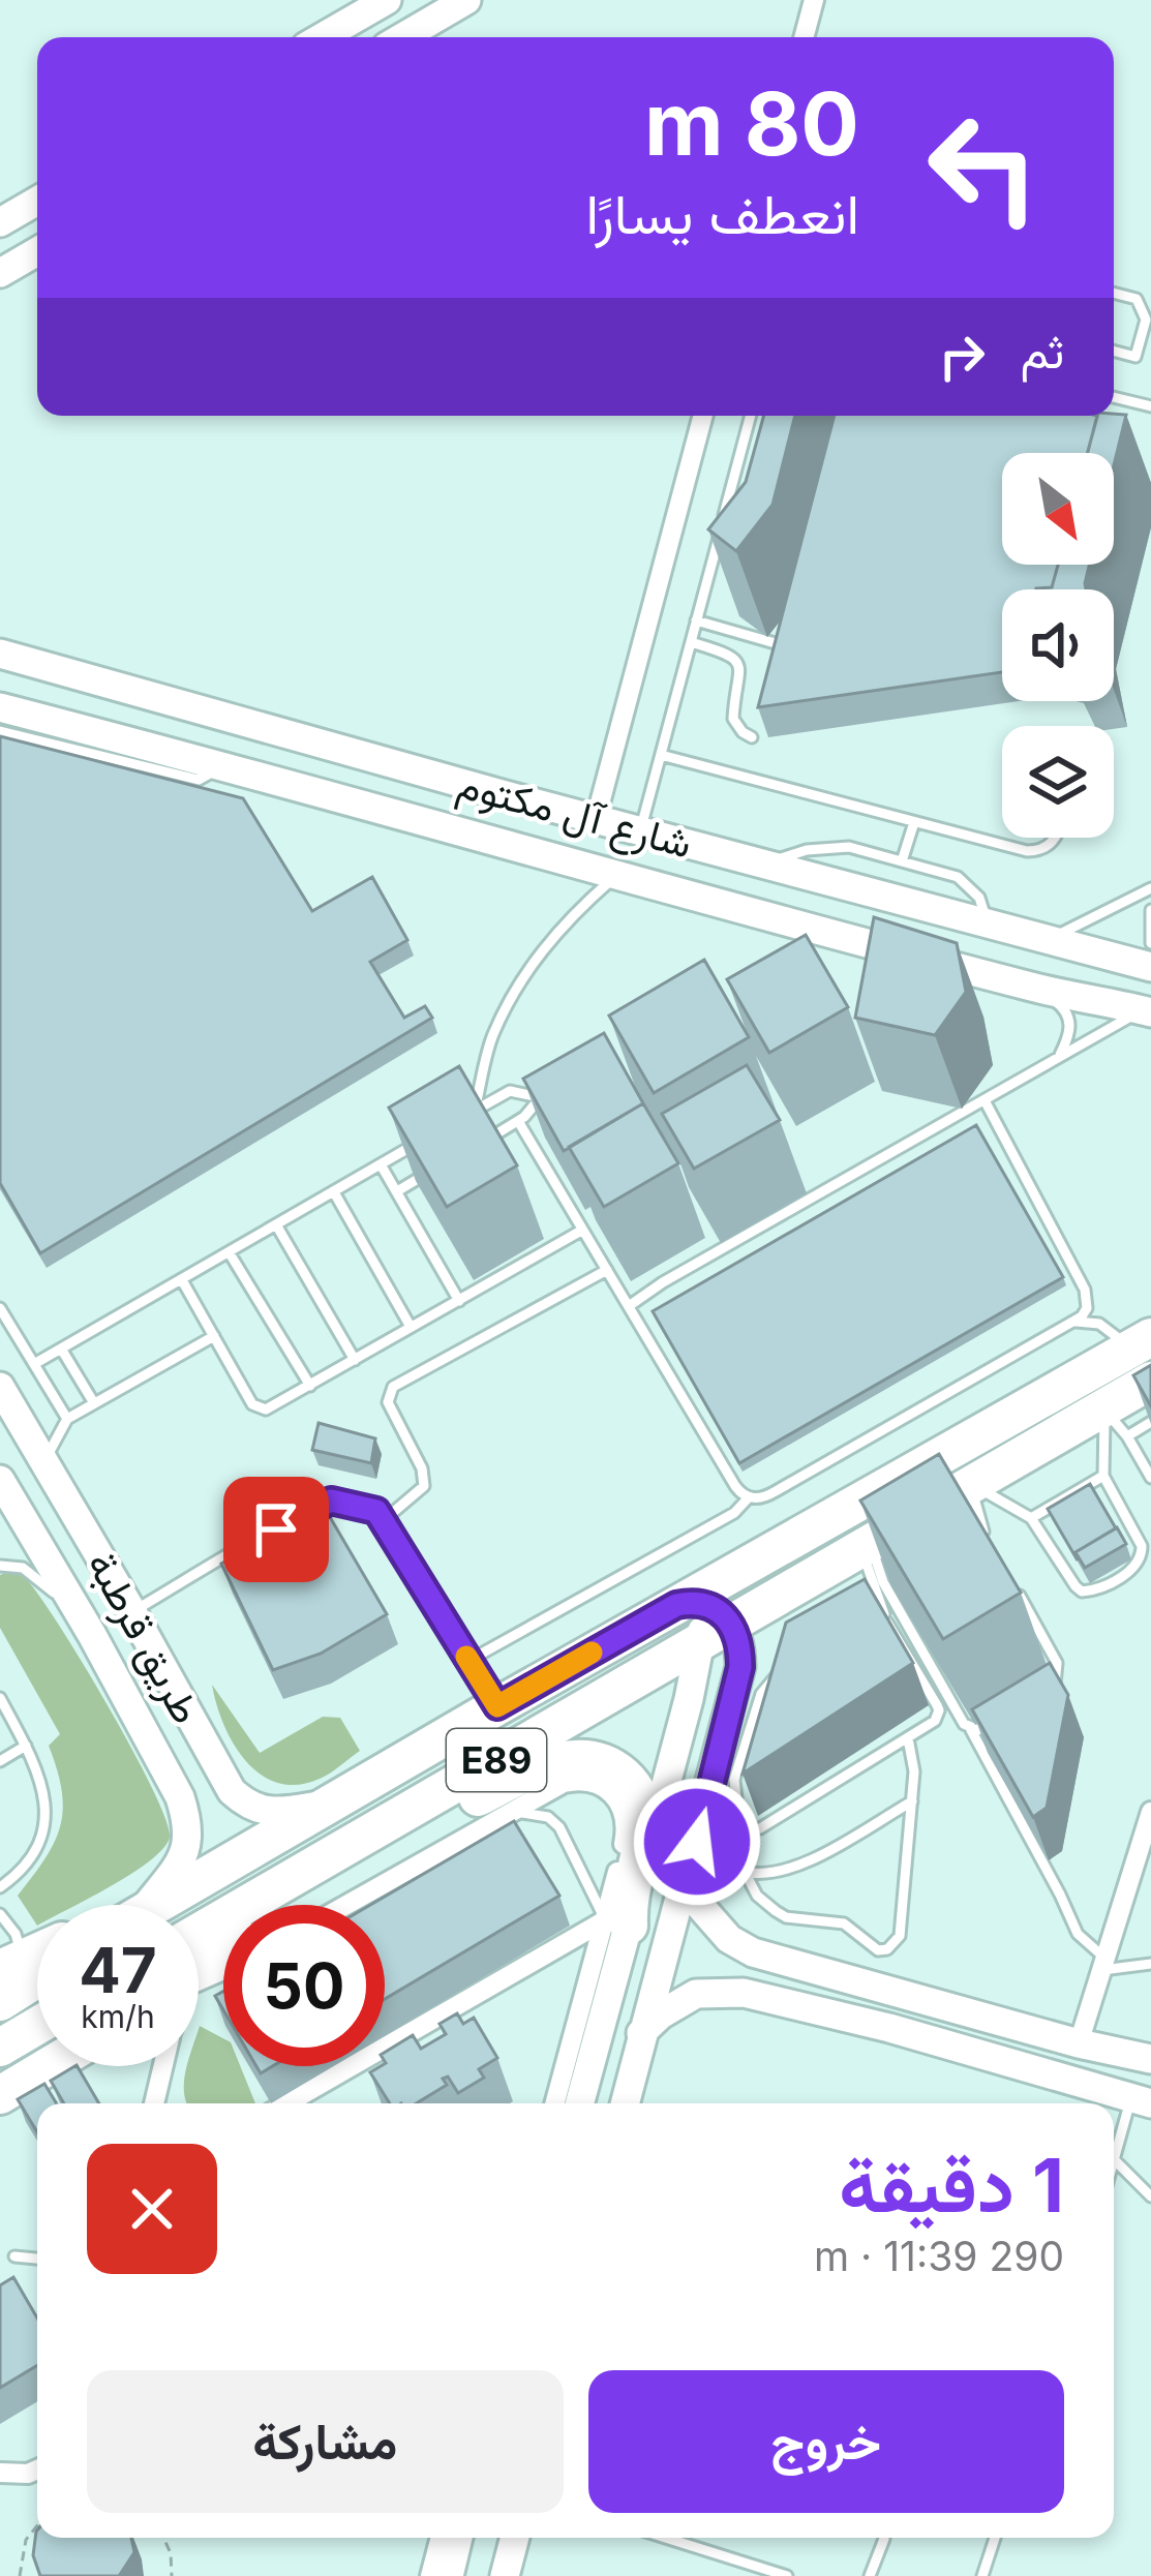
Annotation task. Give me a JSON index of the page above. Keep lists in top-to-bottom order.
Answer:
{
  "streets": {
    "highway": ["E89"],
    "main road": ["شارع آل مكتوم", "طريق قرطبة"]
  },
  "crossings": [
    ["طريق قرطبة", "E89"]
  ],
  "north": "bottom right",
  "page": {
    "turn": ["80 m", "انعطف يسارًا"],
    "then": "ثم",
    "speed": "47 km/h",
    "limit": "50",
    "heading": ["1 دقيقة", "290 m · 11:39"],
    "buttons": ["خروج", "مشاركة"]
  }
}
